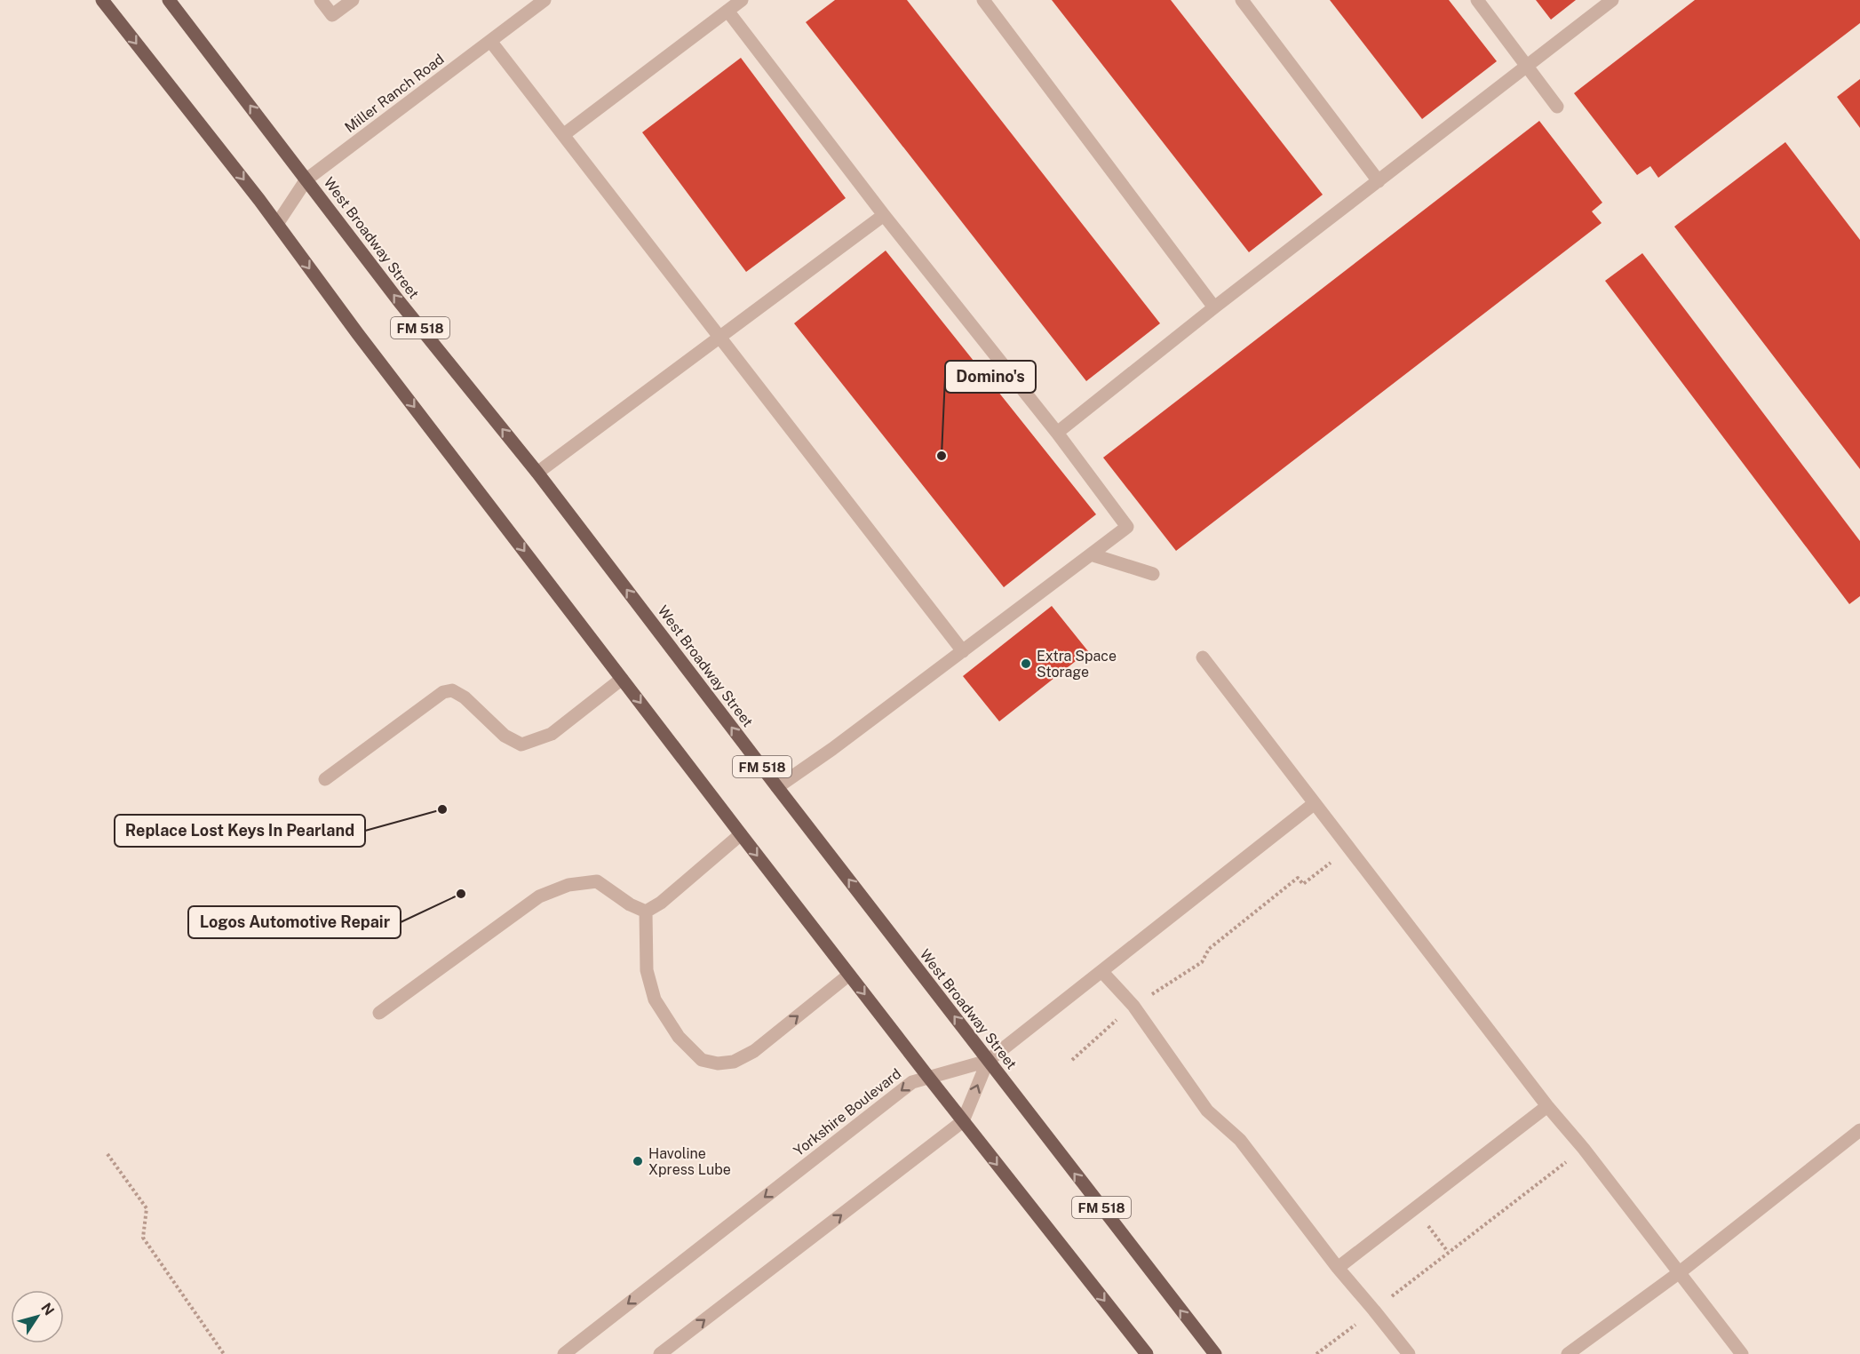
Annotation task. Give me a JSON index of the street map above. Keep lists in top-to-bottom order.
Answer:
{
  "streets": {
    "main road": ["West Broadway Street", "FM 518"],
    "street": ["Miller Ranch Road", "Yorkshire Boulevard"]
  },
  "crossings": [
    ["Miller Ranch Road", "West Broadway Street"],
    ["West Broadway Street", "Yorkshire Boulevard"]
  ],
  "places": [
    "Domino's",
    "Extra Space Storage",
    "Replace Lost Keys In Pearland",
    "Logos Automotive Repair",
    "Havoline Xpress Lube"
  ],
  "north": "top right"
}
